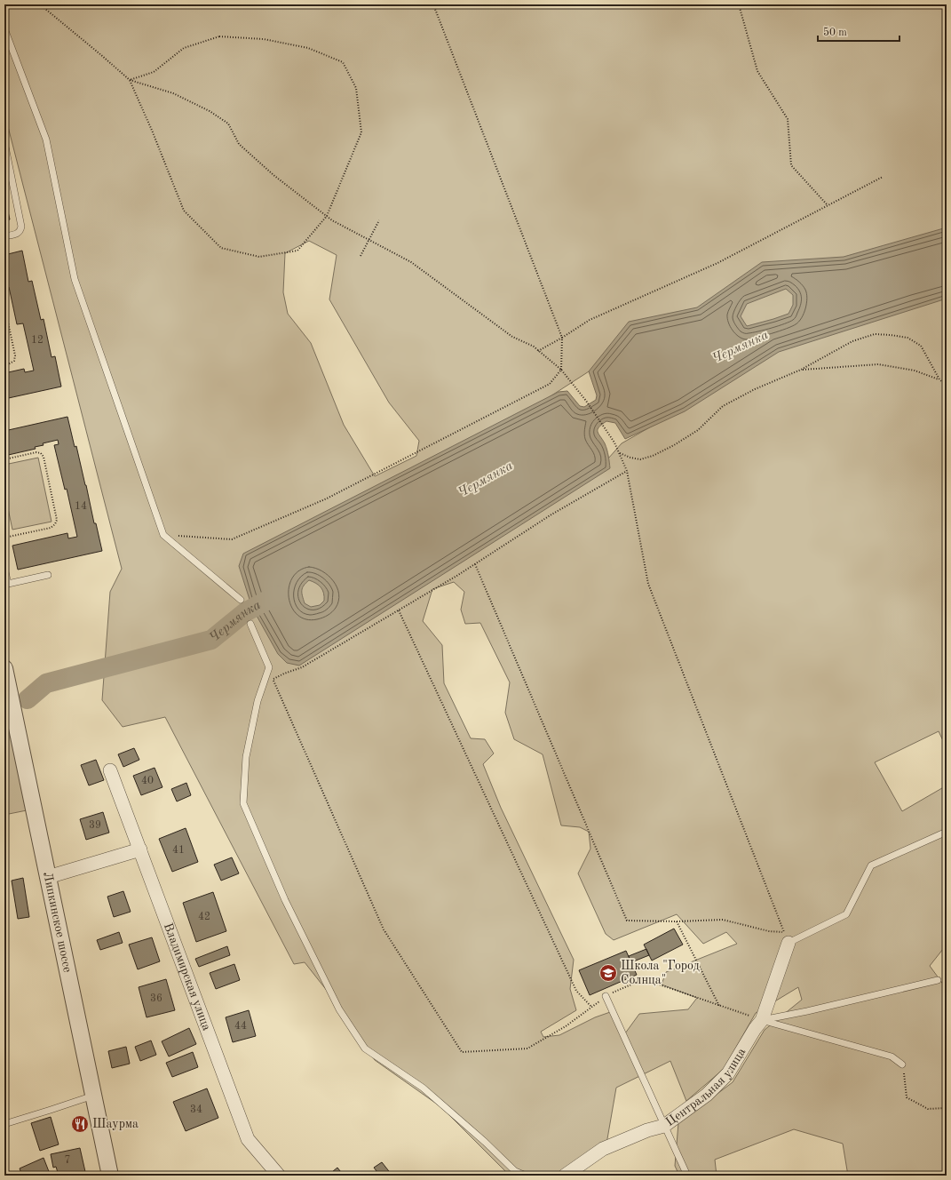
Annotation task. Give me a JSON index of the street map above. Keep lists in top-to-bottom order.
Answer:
{
  "streets": {
    "street": ["Липкинское шоссе", "Владимирская улица", "Центральная улица"]
  },
  "water": ["Чермянка"],
  "places": {
    "school or university": ["Школа \"Город Cолнца\""],
    "restaurant": ["Шаурма"]
  },
  "house_numbers": [
    "12",
    "14",
    "40",
    "39",
    "41",
    "42",
    "36",
    "44",
    "34",
    "7"
  ],
  "scale_bar": "50 m"
}
